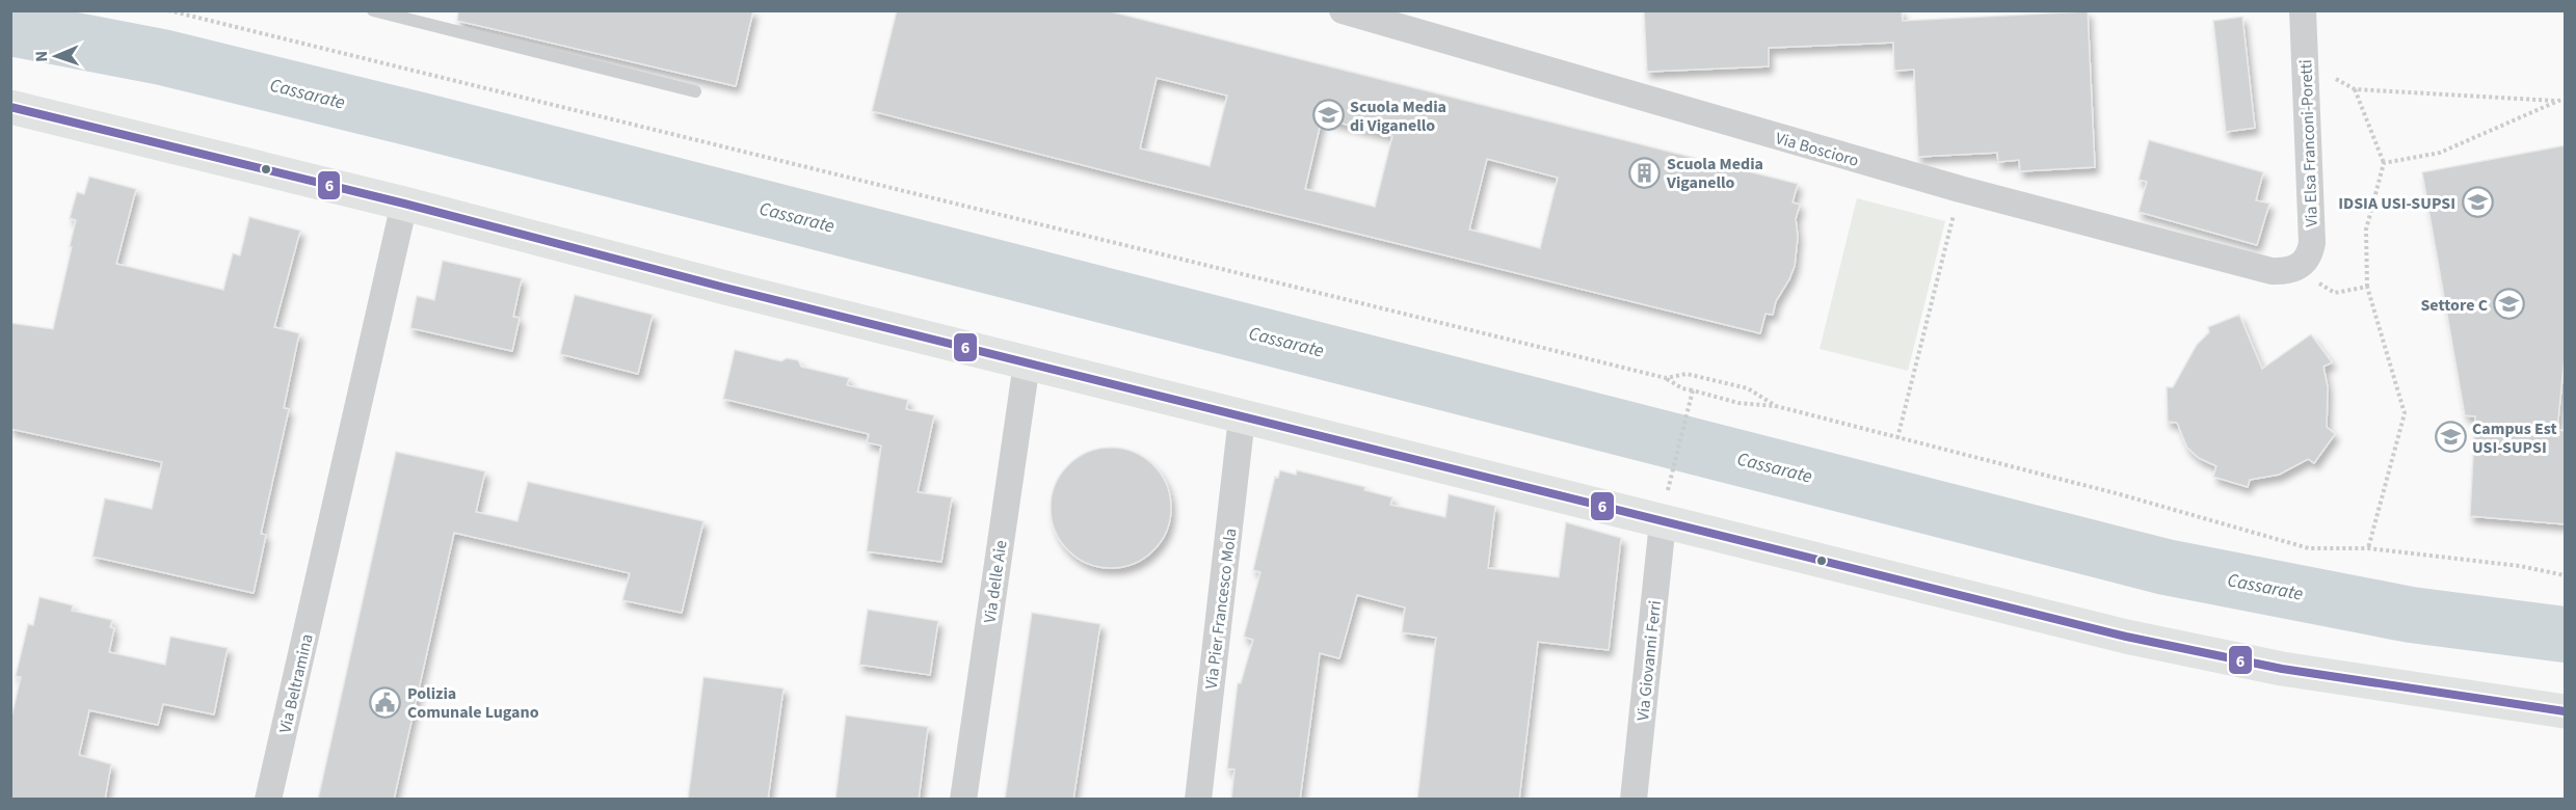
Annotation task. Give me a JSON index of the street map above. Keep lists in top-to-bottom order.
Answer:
{
  "streets": {
    "street": [
      "Via Elsa Franconi-Poretti",
      "Via Boscioro",
      "Via delle Aie",
      "Via Pier Francesco Mola",
      "Via Giovanni Ferri",
      "Via Beltramina"
    ]
  },
  "crossings": [
    ["Via Elsa Franconi-Poretti", "Via Boscioro"]
  ],
  "water": ["Cassarate"],
  "places": {
    "school or university": [
      "Scuola Media di Viganello",
      "IDSIA USI-SUPSI",
      "Settore C",
      "Campus Est USI-SUPSI"
    ],
    "building": ["Scuola Media Viganello"],
    "public building": ["Polizia Comunale Lugano"]
  },
  "lines": ["transit line 6"],
  "north": "left"
}
